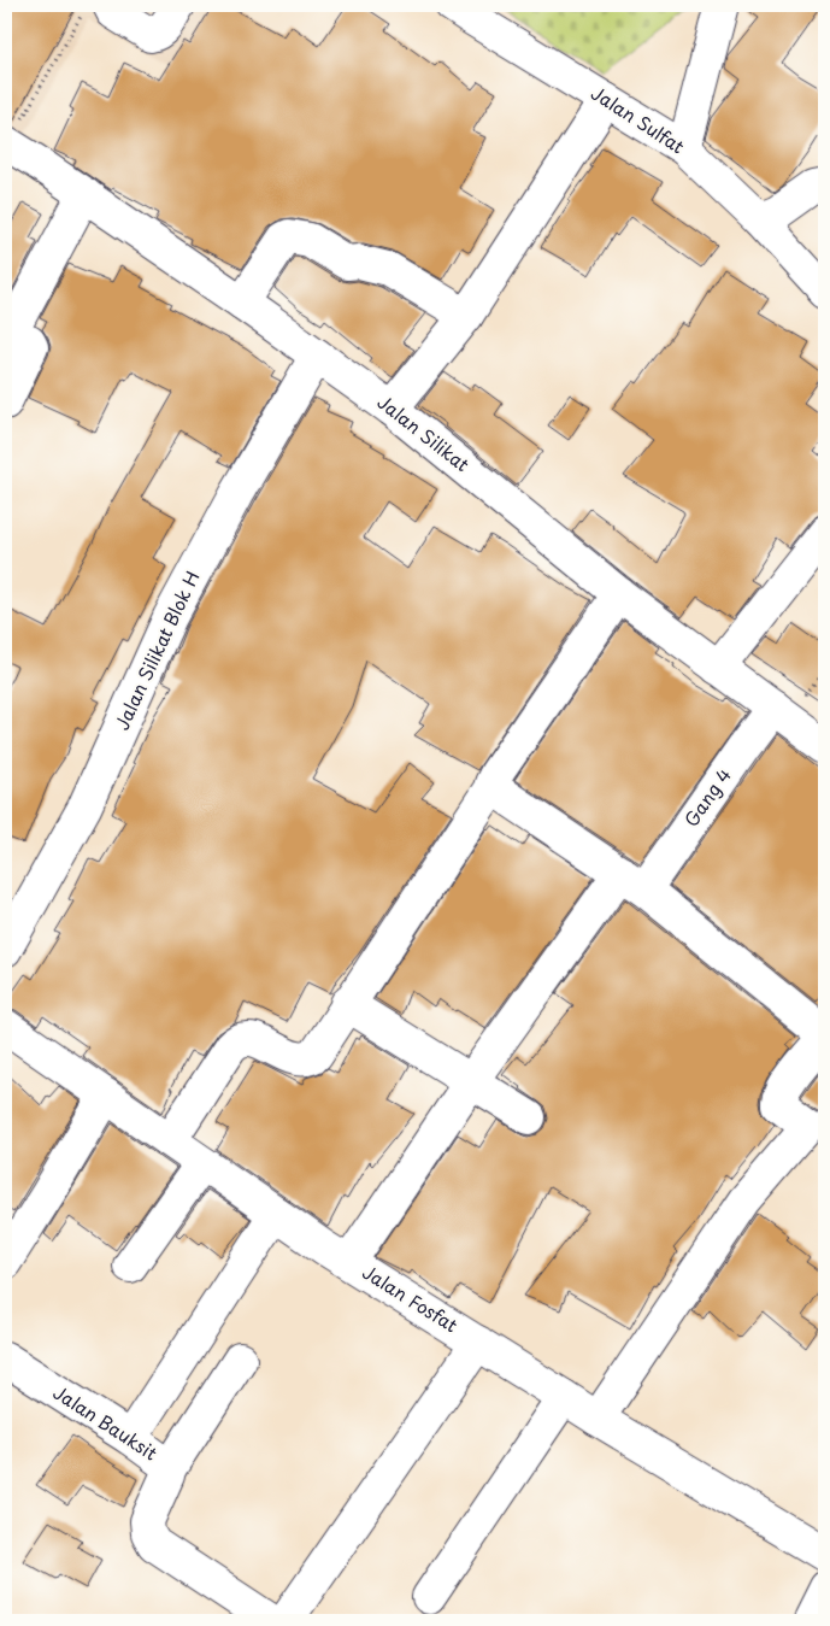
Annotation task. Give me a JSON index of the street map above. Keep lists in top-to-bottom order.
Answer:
{
  "streets": {
    "street": [
      "Jalan Sulfat",
      "Jalan Silikat",
      "Jalan Silikat Blok H",
      "Gang 4",
      "Jalan Fosfat",
      "Jalan Bauksit"
    ]
  },
  "crossings": [
    ["Jalan Silikat", "Jalan Silikat Blok H"],
    ["Jalan Silikat", "Gang 4"],
    ["Gang 4", "Jalan Fosfat"]
  ]
}
